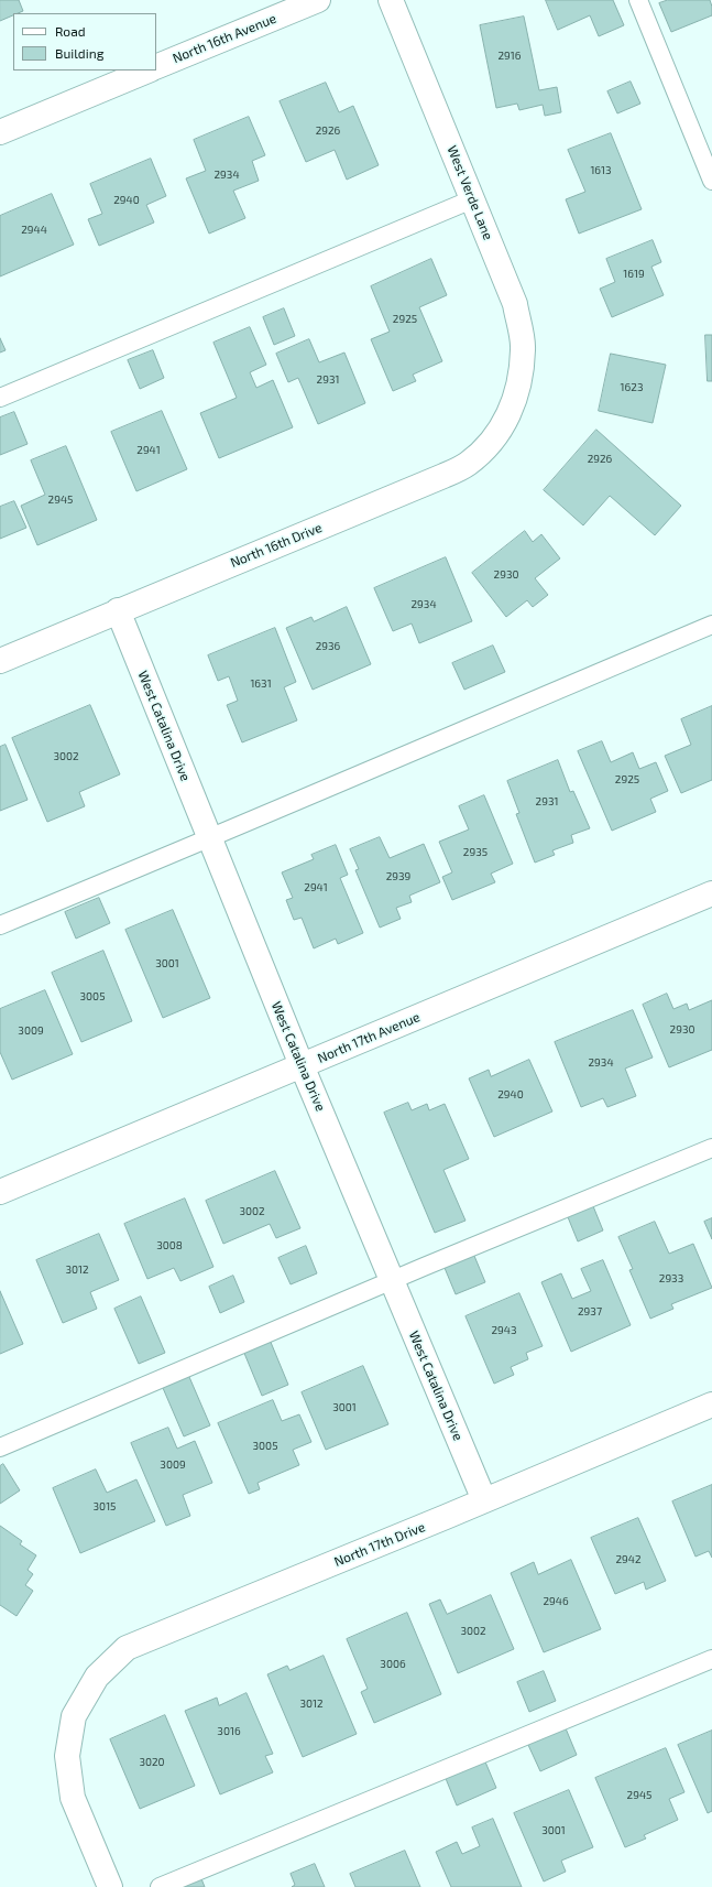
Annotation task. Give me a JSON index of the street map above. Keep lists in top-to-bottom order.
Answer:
{
  "streets": {
    "street": [
      "North 16th Avenue",
      "West Verde Lane",
      "North 16th Drive",
      "West Catalina Drive",
      "North 17th Avenue",
      "North 17th Drive"
    ]
  },
  "crossings": [
    ["West Verde Lane", "North 16th Drive"],
    ["North 16th Drive", "West Catalina Drive"],
    ["West Catalina Drive", "North 17th Avenue"],
    ["West Catalina Drive", "North 17th Drive"]
  ],
  "house_numbers": [
    "2916",
    "2926",
    "1613",
    "2934",
    "2940",
    "2944",
    "1619",
    "2925",
    "2931",
    "1623",
    "2941",
    "2926",
    "2945",
    "2930",
    "2934",
    "2936",
    "1631",
    "3002",
    "2925",
    "2931",
    "2935",
    "2939",
    "2941",
    "3001",
    "3005",
    "2930",
    "3009",
    "2934",
    "2940",
    "3002",
    "3008",
    "3012",
    "2933",
    "2937",
    "2943",
    "3001",
    "3005",
    "3009",
    "3015",
    "2942",
    "2946",
    "3002",
    "3006",
    "3012",
    "3016",
    "3020",
    "2945",
    "3001"
  ],
  "legend": ["Road", "Building"]
}
